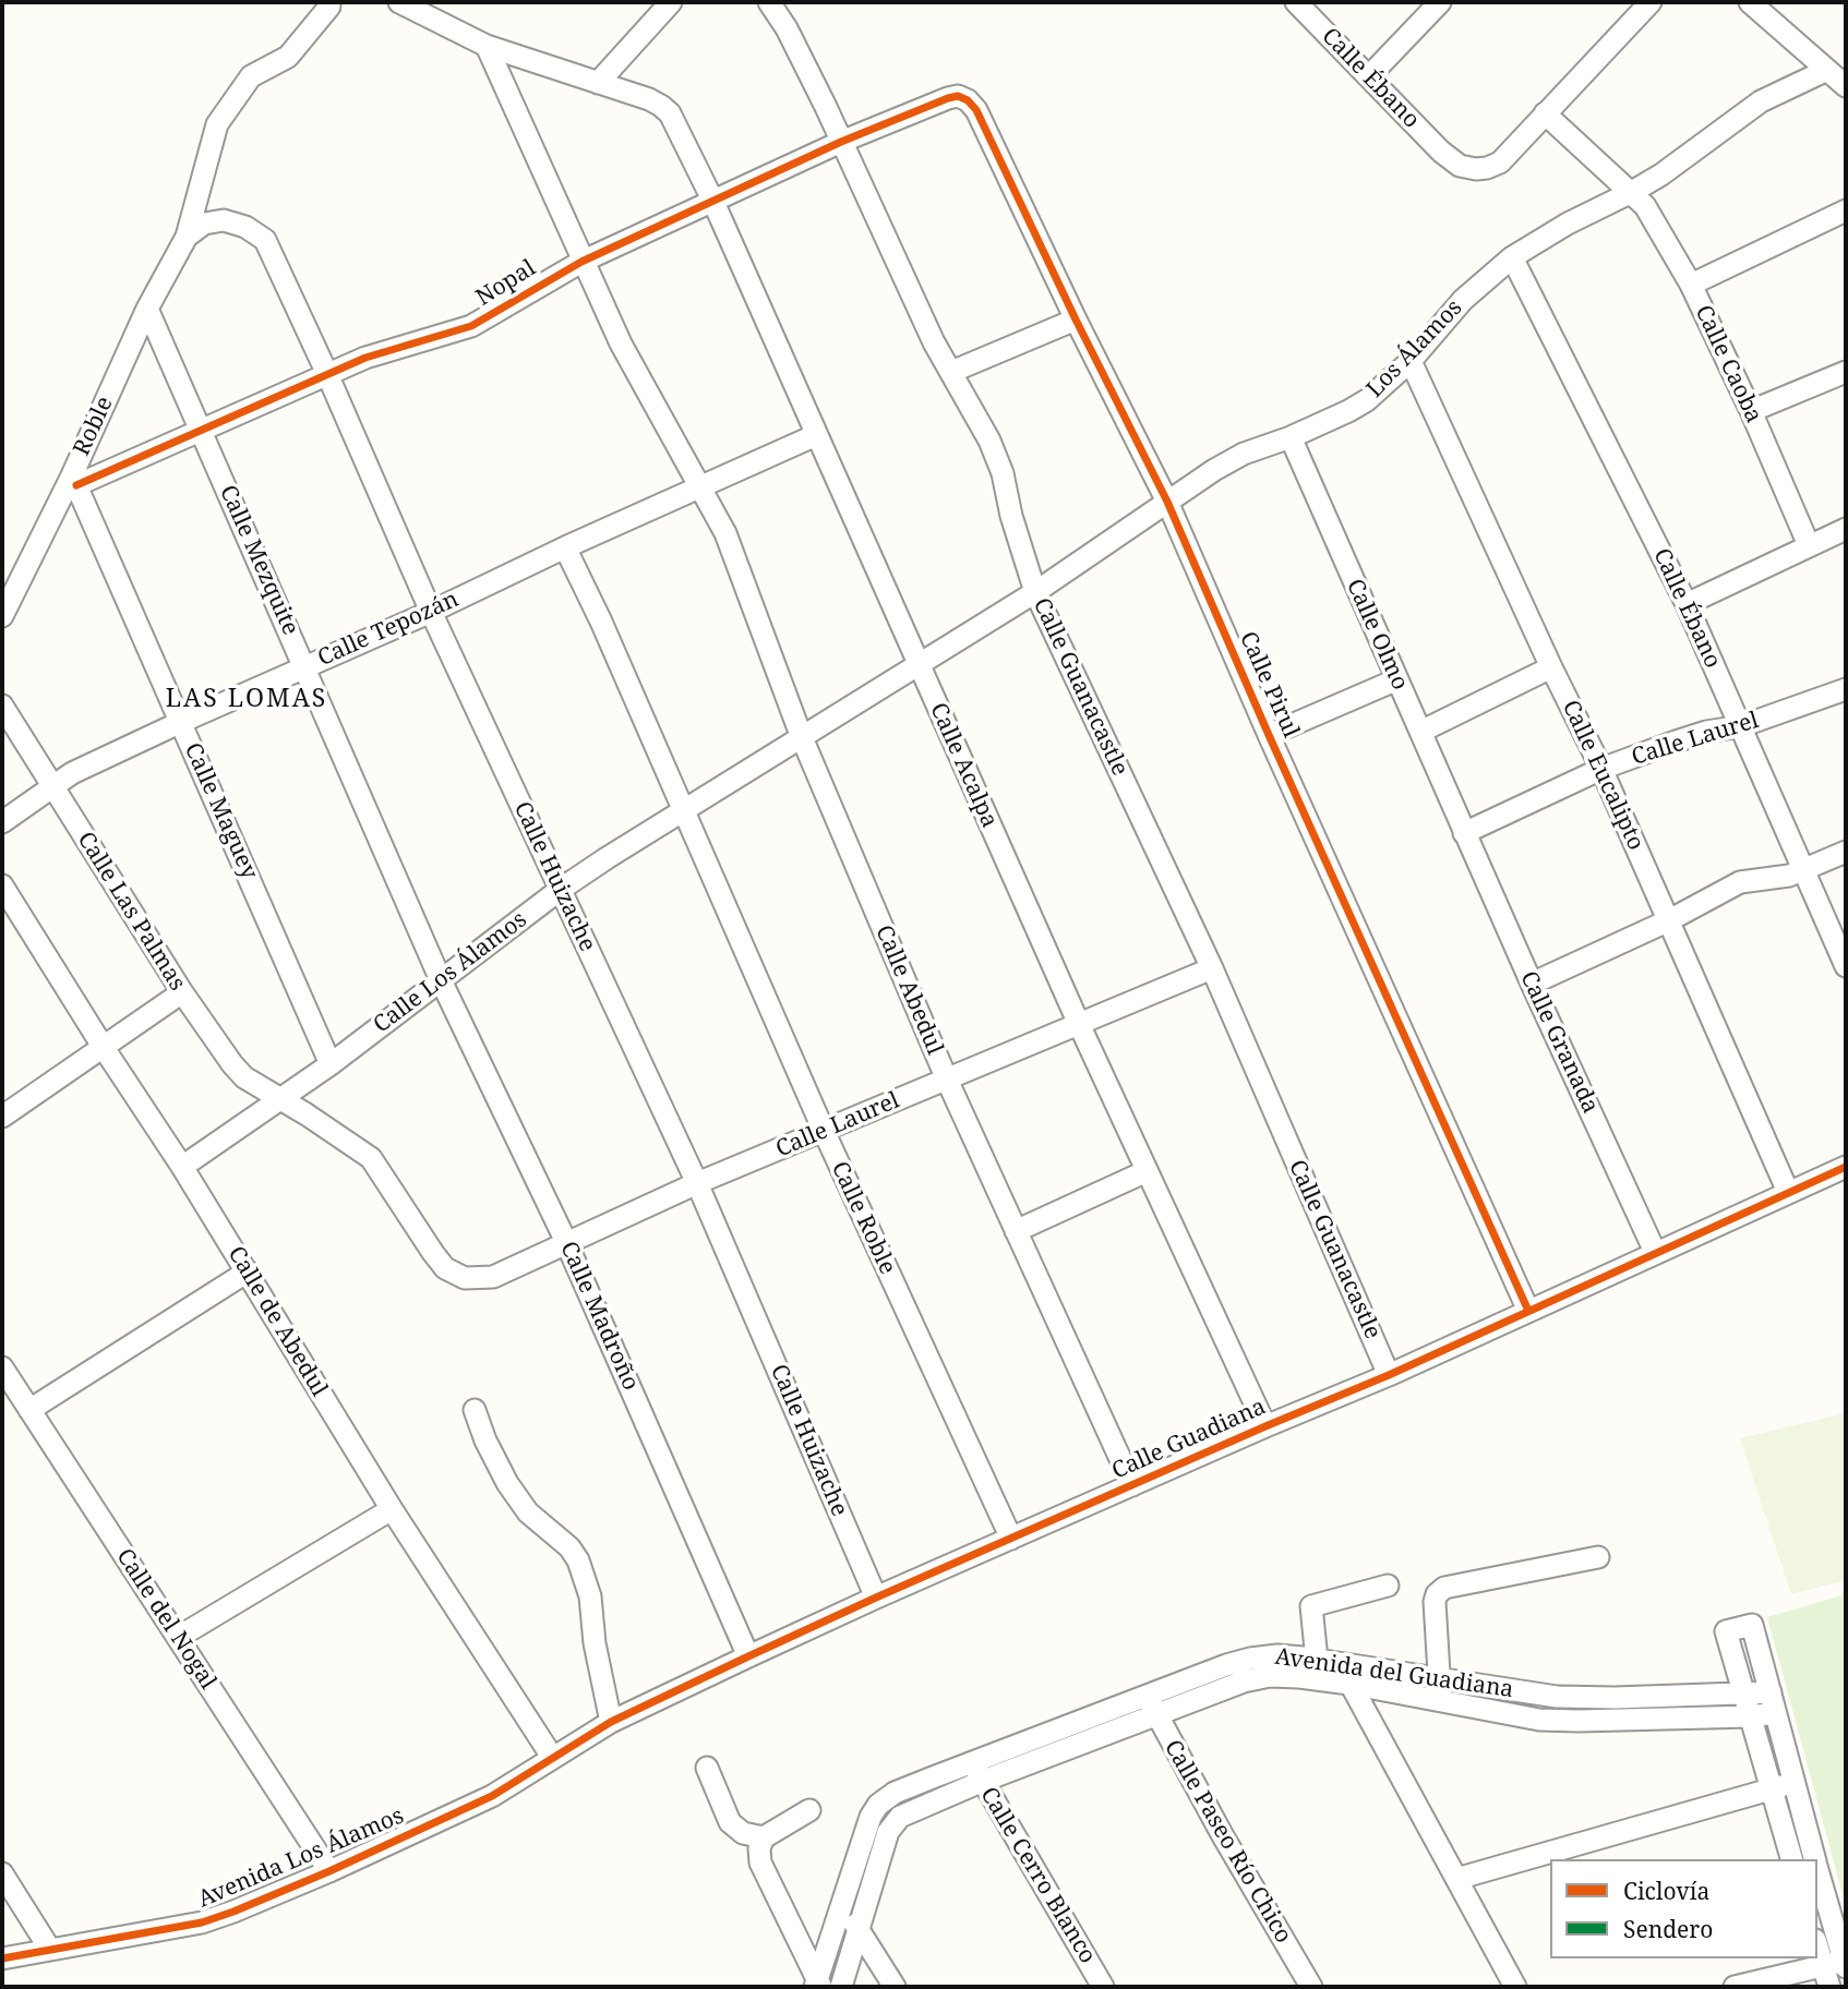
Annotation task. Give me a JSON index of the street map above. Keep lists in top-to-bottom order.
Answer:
{
  "streets": {
    "street": [
      "Calle Ébano",
      "Nopal",
      "Los Álamos",
      "Calle Caoba",
      "Roble",
      "Calle Mezquite",
      "Calle Tepozán",
      "Calle Olmo",
      "Calle Pirul",
      "Calle Guanacastle",
      "Calle Laurel",
      "Calle Acalpa",
      "Calle Eucalipto",
      "Calle Maguey",
      "Calle Huizache",
      "Calle Las Palmas",
      "Calle Los Álamos",
      "Calle Abedul",
      "Calle Granada",
      "Calle Roble",
      "Calle Madroño",
      "Calle de Abedul",
      "Calle Guadiana",
      "Calle del Nogal",
      "Avenida del Guadiana",
      "Calle Paseo Río Chico",
      "Avenida Los Álamos",
      "Calle Cerro Blanco"
    ]
  },
  "crossings": [
    ["Calle Ébano", "Los Álamos"],
    ["Calle Ébano", "Calle Caoba"],
    ["Calle Ébano", "Calle Laurel"],
    ["Nopal", "Roble"],
    ["Nopal", "Calle Mezquite"],
    ["Nopal", "Calle Pirul"],
    ["Nopal", "Calle Guanacastle"],
    ["Nopal", "Calle Acalpa"],
    ["Nopal", "Calle Maguey"],
    ["Nopal", "Calle Huizache"],
    ["Nopal", "Calle Abedul"],
    ["Los Álamos", "Calle Caoba"],
    ["Los Álamos", "Calle Olmo"],
    ["Los Álamos", "Calle Pirul"],
    ["Los Álamos", "Calle Guanacastle"],
    ["Los Álamos", "Calle Acalpa"],
    ["Los Álamos", "Calle Eucalipto"],
    ["Los Álamos", "Calle Los Álamos"],
    ["Roble", "Calle Mezquite"],
    ["Roble", "Calle Maguey"],
    ["Roble", "Calle Huizache"],
    ["Calle Mezquite", "Calle Tepozán"],
    ["Calle Mezquite", "Calle Los Álamos"],
    ["Calle Mezquite", "Calle Madroño"],
    ["Calle Tepozán", "Calle Acalpa"],
    ["Calle Tepozán", "Calle Maguey"],
    ["Calle Tepozán", "Calle Huizache"],
    ["Calle Tepozán", "Calle Las Palmas"],
    ["Calle Tepozán", "Calle Abedul"],
    ["Calle Tepozán", "Calle Roble"],
    ["Calle Olmo", "Calle Laurel"],
    ["Calle Olmo", "Calle Granada"],
    ["Calle Pirul", "Calle Guadiana"],
    ["Calle Guanacastle", "Calle Laurel"],
    ["Calle Guanacastle", "Calle Guadiana"],
    ["Calle Laurel", "Calle Acalpa"],
    ["Calle Laurel", "Calle Eucalipto"],
    ["Calle Laurel", "Calle Huizache"],
    ["Calle Laurel", "Calle Las Palmas"],
    ["Calle Laurel", "Calle Los Álamos"],
    ["Calle Laurel", "Calle Abedul"],
    ["Calle Laurel", "Calle Granada"],
    ["Calle Laurel", "Calle Roble"],
    ["Calle Laurel", "Calle Madroño"],
    ["Calle Acalpa", "Calle Los Álamos"],
    ["Calle Acalpa", "Calle Guadiana"],
    ["Calle Eucalipto", "Calle Guadiana"],
    ["Calle Maguey", "Calle Los Álamos"],
    ["Calle Huizache", "Calle Los Álamos"],
    ["Calle Huizache", "Calle Guadiana"],
    ["Calle Las Palmas", "Calle Los Álamos"],
    ["Calle Los Álamos", "Calle Abedul"],
    ["Calle Los Álamos", "Calle Roble"],
    ["Calle Los Álamos", "Calle Madroño"],
    ["Calle Los Álamos", "Calle de Abedul"],
    ["Calle Abedul", "Calle Guadiana"],
    ["Calle Granada", "Calle Guadiana"],
    ["Calle Roble", "Calle Guadiana"],
    ["Calle Madroño", "Calle Guadiana"],
    ["Calle de Abedul", "Calle Guadiana"],
    ["Calle de Abedul", "Avenida Los Álamos"],
    ["Calle Guadiana", "Avenida Los Álamos"],
    ["Calle del Nogal", "Avenida Los Álamos"],
    ["Avenida del Guadiana", "Calle Paseo Río Chico"],
    ["Avenida del Guadiana", "Calle Cerro Blanco"]
  ],
  "districts": ["LAS LOMAS"],
  "legend": ["Ciclovía", "Sendero"]
}
